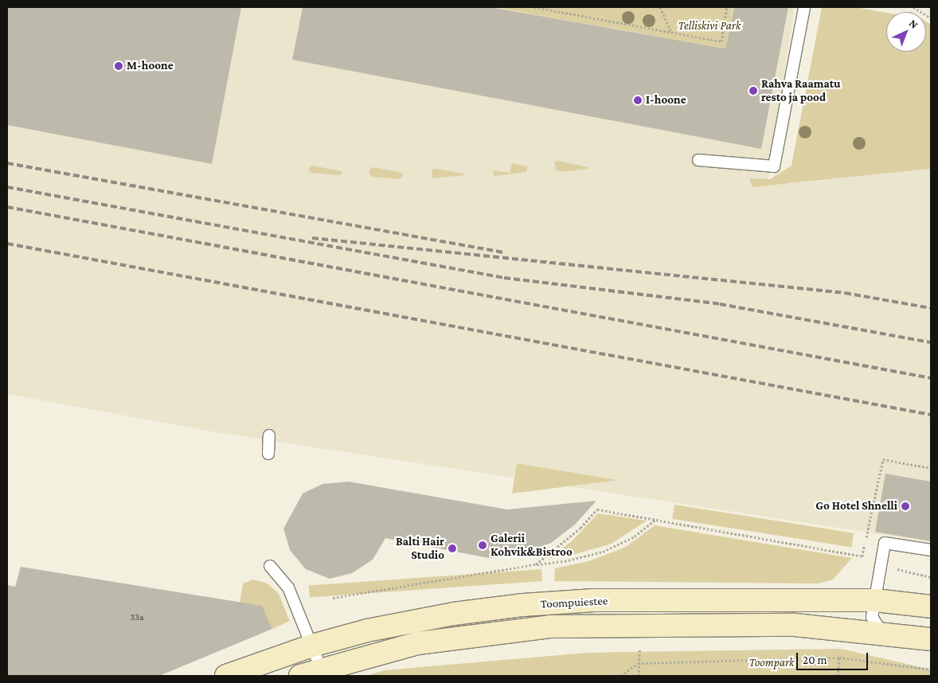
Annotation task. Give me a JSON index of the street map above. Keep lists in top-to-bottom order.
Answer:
{
  "streets": {
    "main road": ["Toompuiestee"]
  },
  "parks": ["Telliskivi Park", "Toompark"],
  "places": [
    "M-hoone",
    "Rahva Raamatu resto ja pood",
    "I-hoone",
    "Go Hotel Shnelli",
    "Galerii Kohvik&Bistroo",
    "Balti Hair Studio"
  ],
  "house_numbers": ["33a"],
  "scale_bar": "20 m",
  "north": "top right"
}
